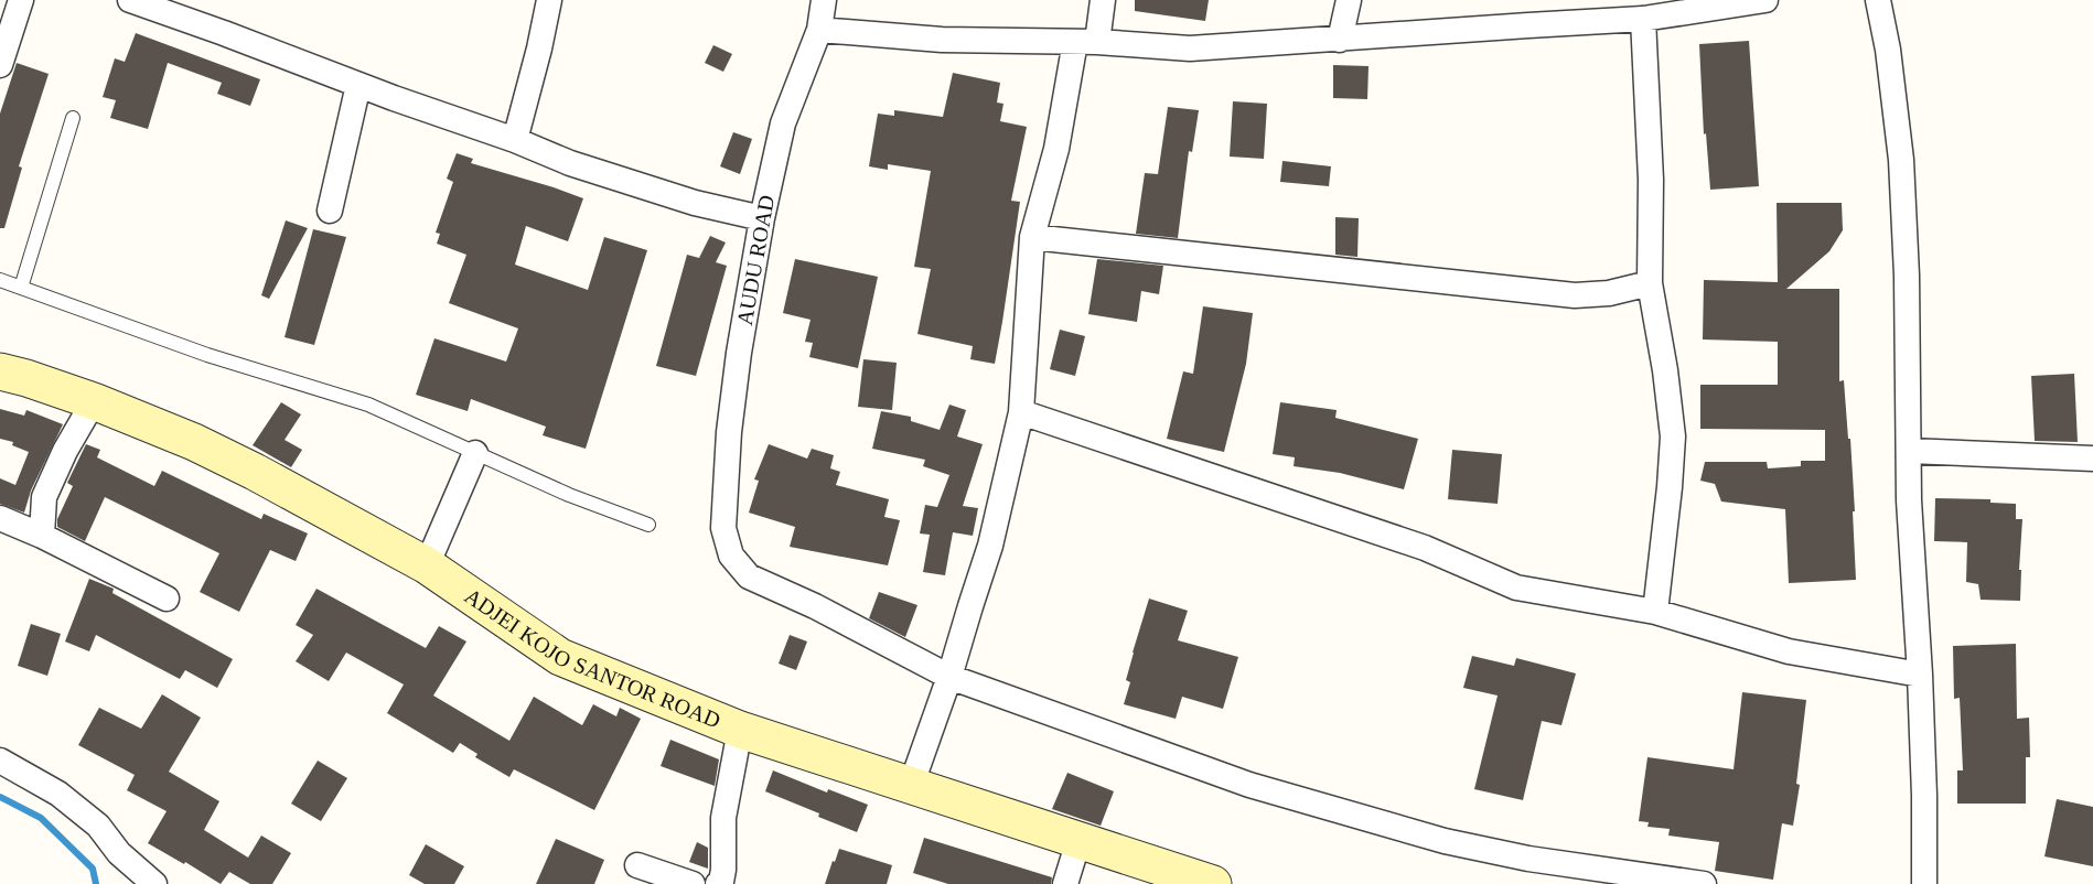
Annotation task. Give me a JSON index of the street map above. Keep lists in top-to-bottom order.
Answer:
{
  "streets": {
    "street": ["AUDU ROAD", "ADJEI KOJO SANTOR ROAD"]
  }
}
